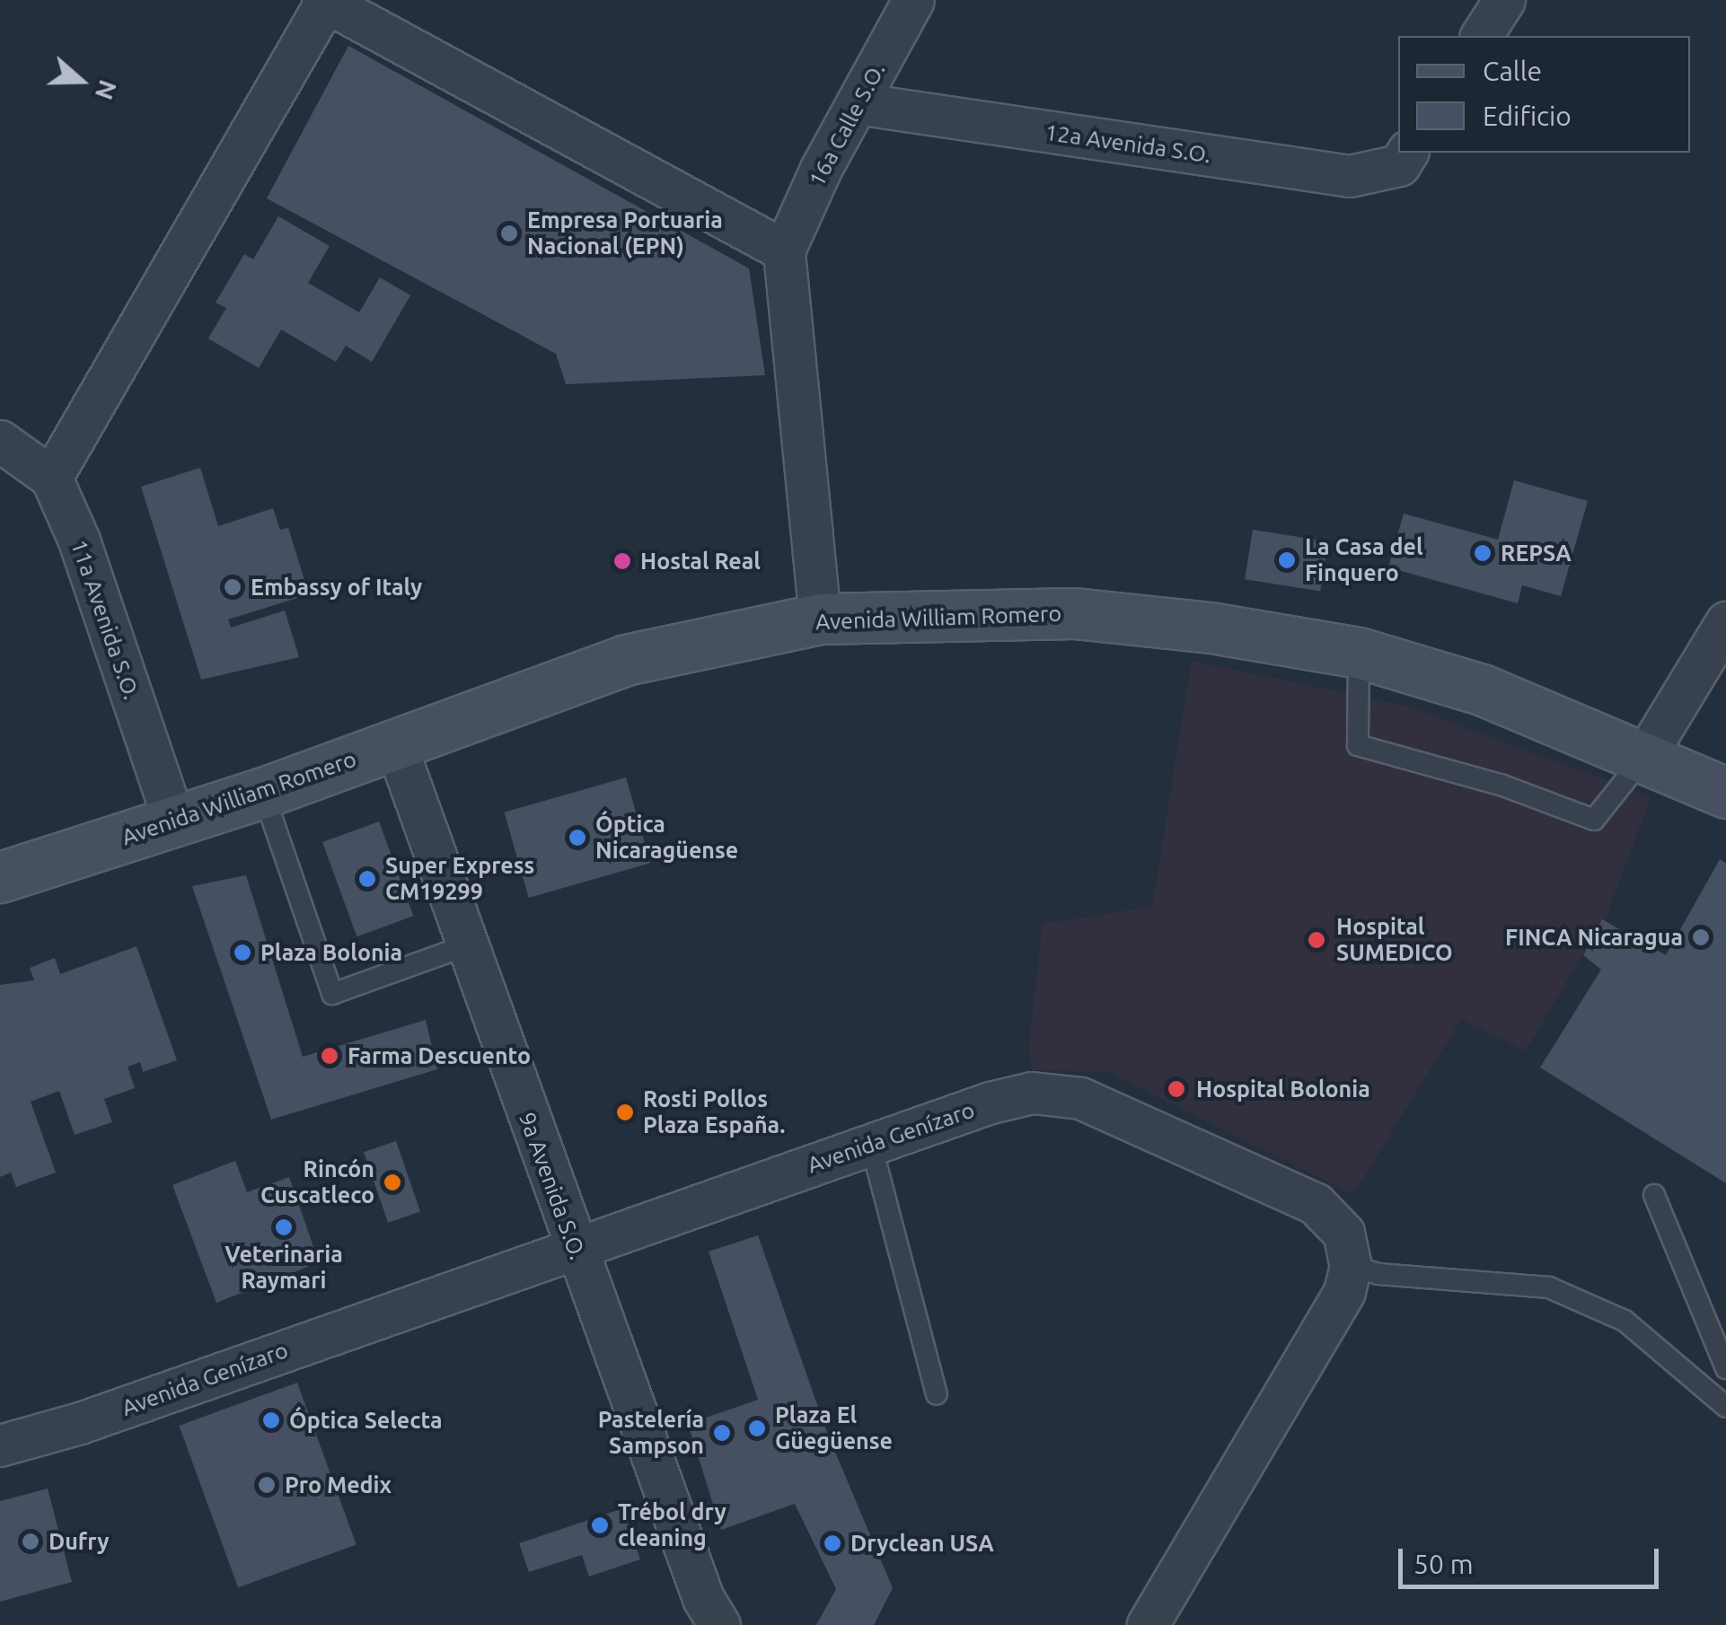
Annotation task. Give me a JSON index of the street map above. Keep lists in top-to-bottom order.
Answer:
{
  "streets": {
    "main road": ["Avenida William Romero"],
    "street": [
      "16a Calle S.O.",
      "12a Avenida S.O.",
      "11a Avenida S.O.",
      "Avenida Genízaro",
      "9a Avenida S.O."
    ]
  },
  "crossings": [
    ["16a Calle S.O.", "12a Avenida S.O."],
    ["Avenida William Romero", "11a Avenida S.O."],
    ["Avenida William Romero", "9a Avenida S.O."],
    ["Avenida Genízaro", "9a Avenida S.O."]
  ],
  "places": [
    "Empresa Portuaria Nacional (EPN)",
    "REPSA",
    "La Casa del Finquero",
    "Hostal Real",
    "Embassy of Italy",
    "Óptica Nicaragüense",
    "Super Express CM19299",
    "FINCA Nicaragua",
    "Hospital SUMEDICO",
    "Plaza Bolonia",
    "Farma Descuento",
    "Hospital Bolonia",
    "Rosti Pollos Plaza España.",
    "Rincón Cuscatleco",
    "Veterinaria Raymari",
    "Óptica Selecta",
    "Plaza El Güegüense",
    "Pastelería Sampson",
    "Pro Medix",
    "Trébol dry cleaning",
    "Dufry",
    "Dryclean USA"
  ],
  "legend": ["Calle", "Edificio"],
  "scale_bar": "50 m",
  "north": "right"
}
